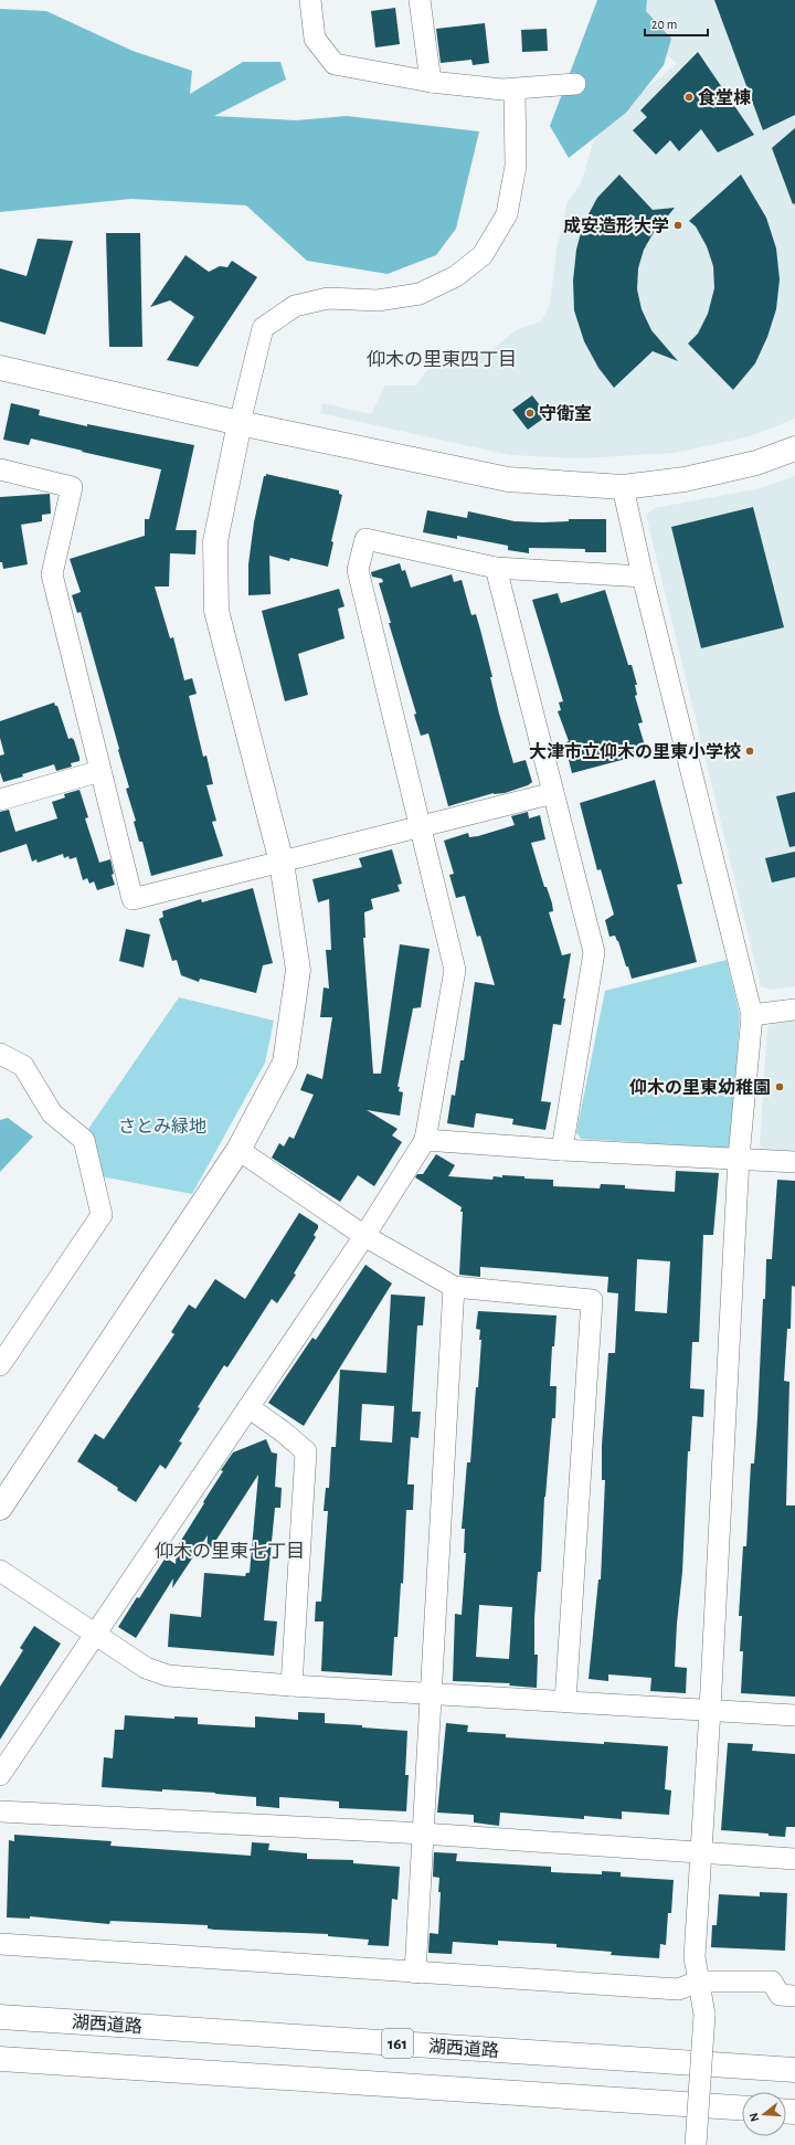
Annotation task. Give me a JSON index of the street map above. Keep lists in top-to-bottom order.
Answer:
{
  "streets": {
    "main road": ["湖西道路", "161"]
  },
  "districts": ["仰木の里東四丁目", "仰木の里東七丁目"],
  "parks": ["さとみ緑地"],
  "places": [
    "食堂棟",
    "成安造形大学",
    "守衛室",
    "大津市立仰木の里東小学校",
    "仰木の里東幼稚園"
  ],
  "scale_bar": "20 m",
  "north": "left"
}
